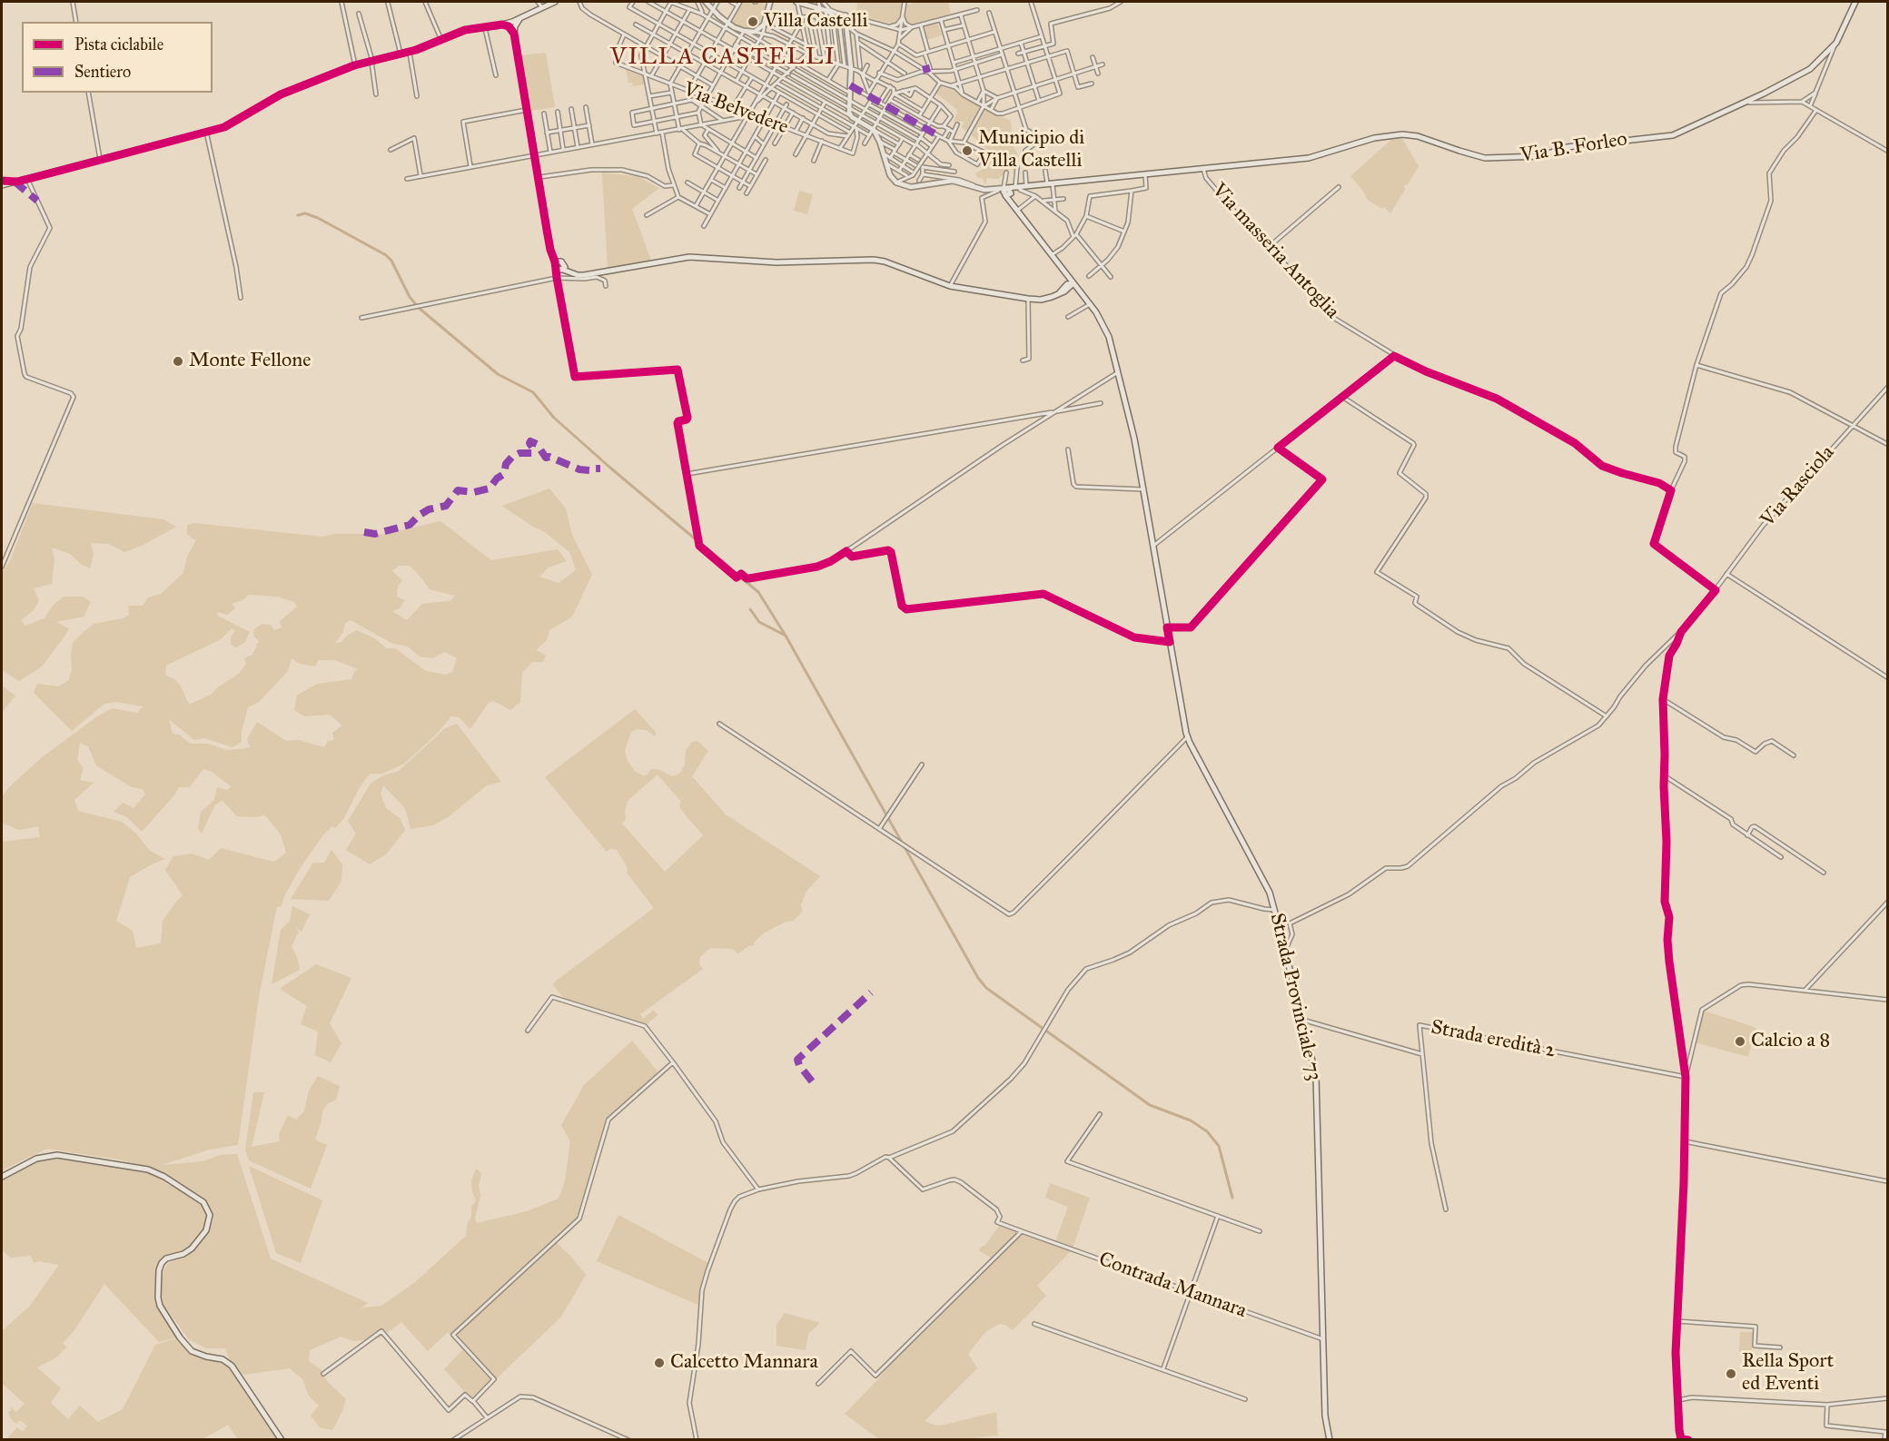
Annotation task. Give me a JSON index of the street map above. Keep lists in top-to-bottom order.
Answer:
{
  "streets": {
    "main road": ["Via B. Forleo", "Strada Provinciale 73"],
    "street": [
      "Via Belvedere",
      "Via masseria Antoglia",
      "Via Rasciola",
      "Strada eredità 2",
      "Contrada Mannara"
    ]
  },
  "crossings": [
    ["Via B. Forleo", "Via masseria Antoglia"],
    ["Strada Provinciale 73", "Contrada Mannara"]
  ],
  "districts": ["VILLA CASTELLI"],
  "places": [
    "Villa Castelli",
    "Municipio di Villa Castelli",
    "Monte Fellone",
    "Calcio a 8",
    "Calcetto Mannara",
    "Rella Sport ed Eventi"
  ],
  "legend": ["Pista ciclabile", "Sentiero"]
}
